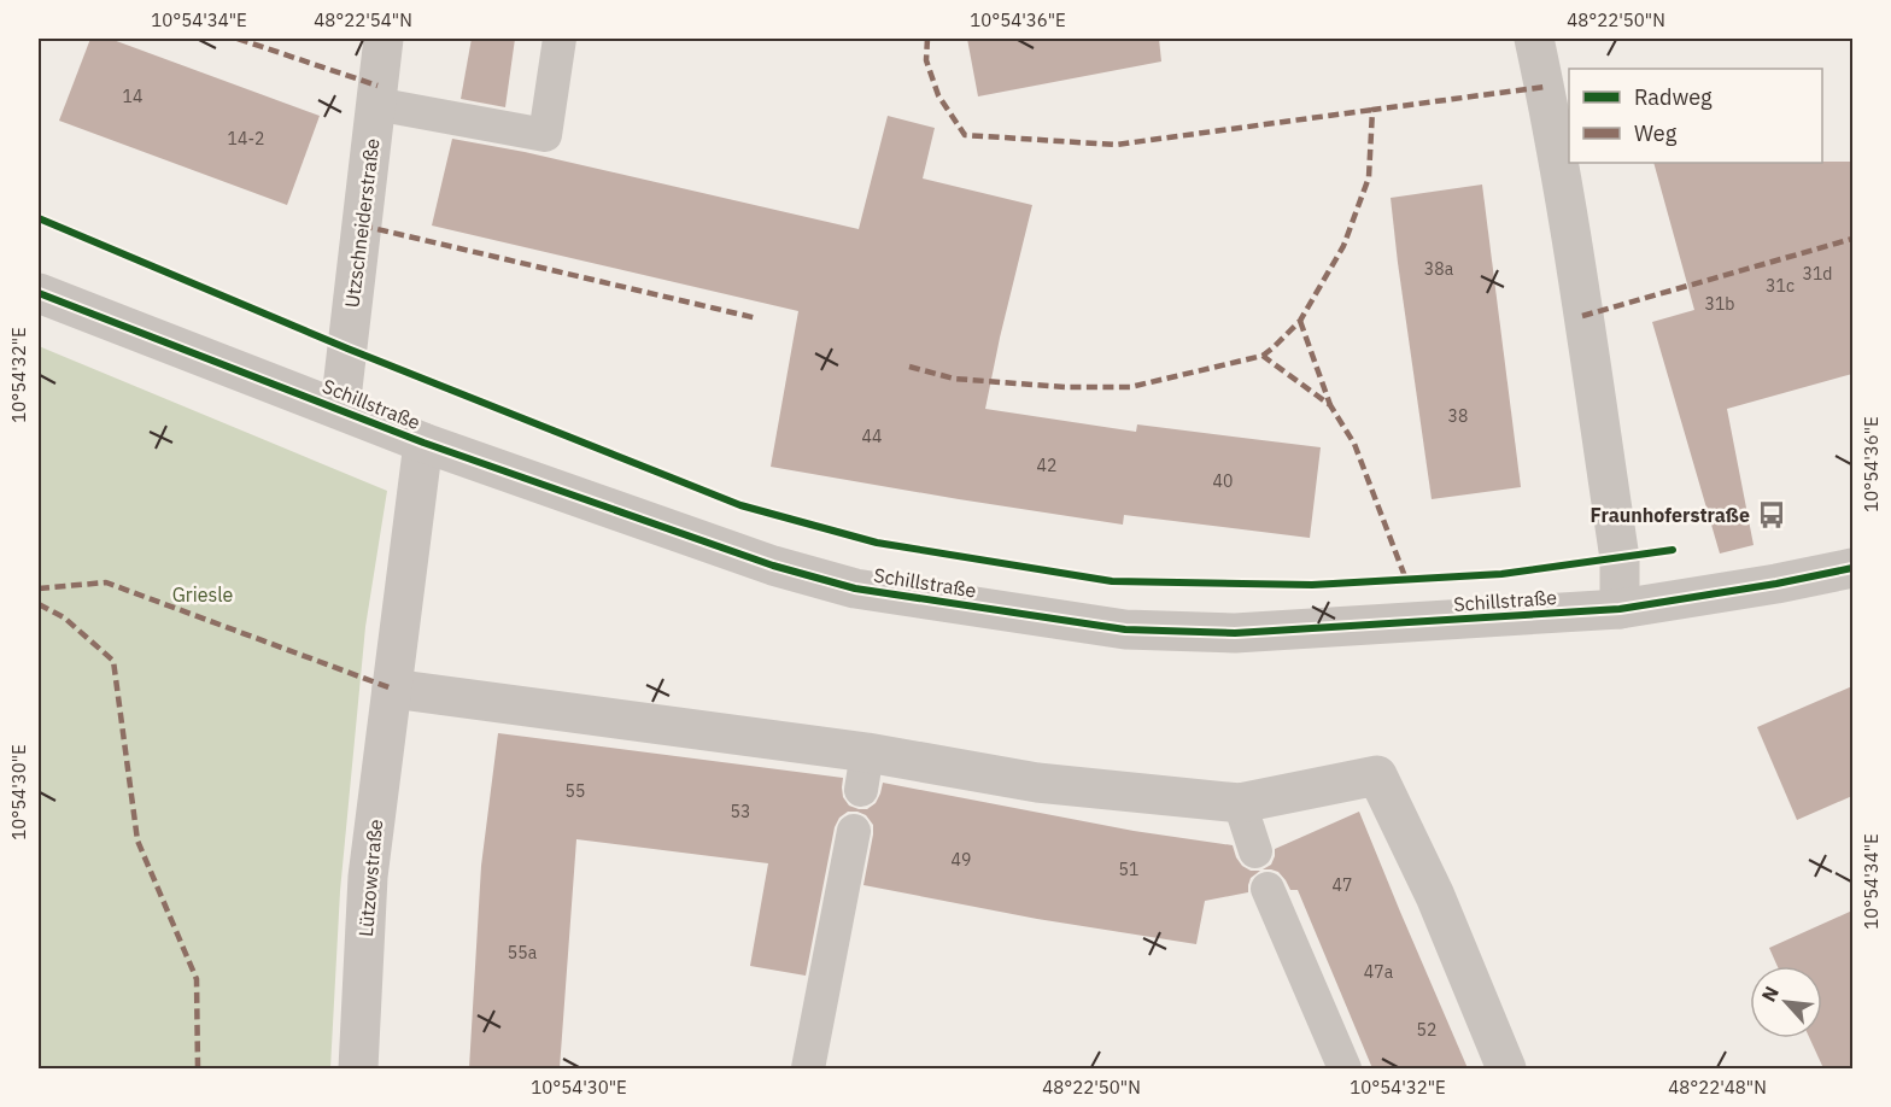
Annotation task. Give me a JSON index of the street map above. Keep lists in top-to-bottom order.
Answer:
{
  "streets": {
    "street": ["Utzschneiderstraße", "Schillstraße", "Lützowstraße"]
  },
  "crossings": [
    ["Utzschneiderstraße", "Schillstraße"],
    ["Schillstraße", "Lützowstraße"]
  ],
  "parks": ["Griesle"],
  "places": {
    "bus stop": ["Fraunhoferstraße"]
  },
  "house_numbers": [
    "14",
    "14-2",
    "38a",
    "31d",
    "31c",
    "31b",
    "38",
    "44",
    "42",
    "40",
    "55",
    "53",
    "49",
    "51",
    "47",
    "55a",
    "47a",
    "52"
  ],
  "legend": ["Radweg", "Weg"],
  "north": "top left",
  "coordinates": [
    "10°54'34\"E",
    "48°22'54\"N",
    "10°54'36\"E",
    "48°22'50\"N",
    "10°54'32\"E",
    "10°54'30\"E",
    "48°22'48\"N"
  ]
}
